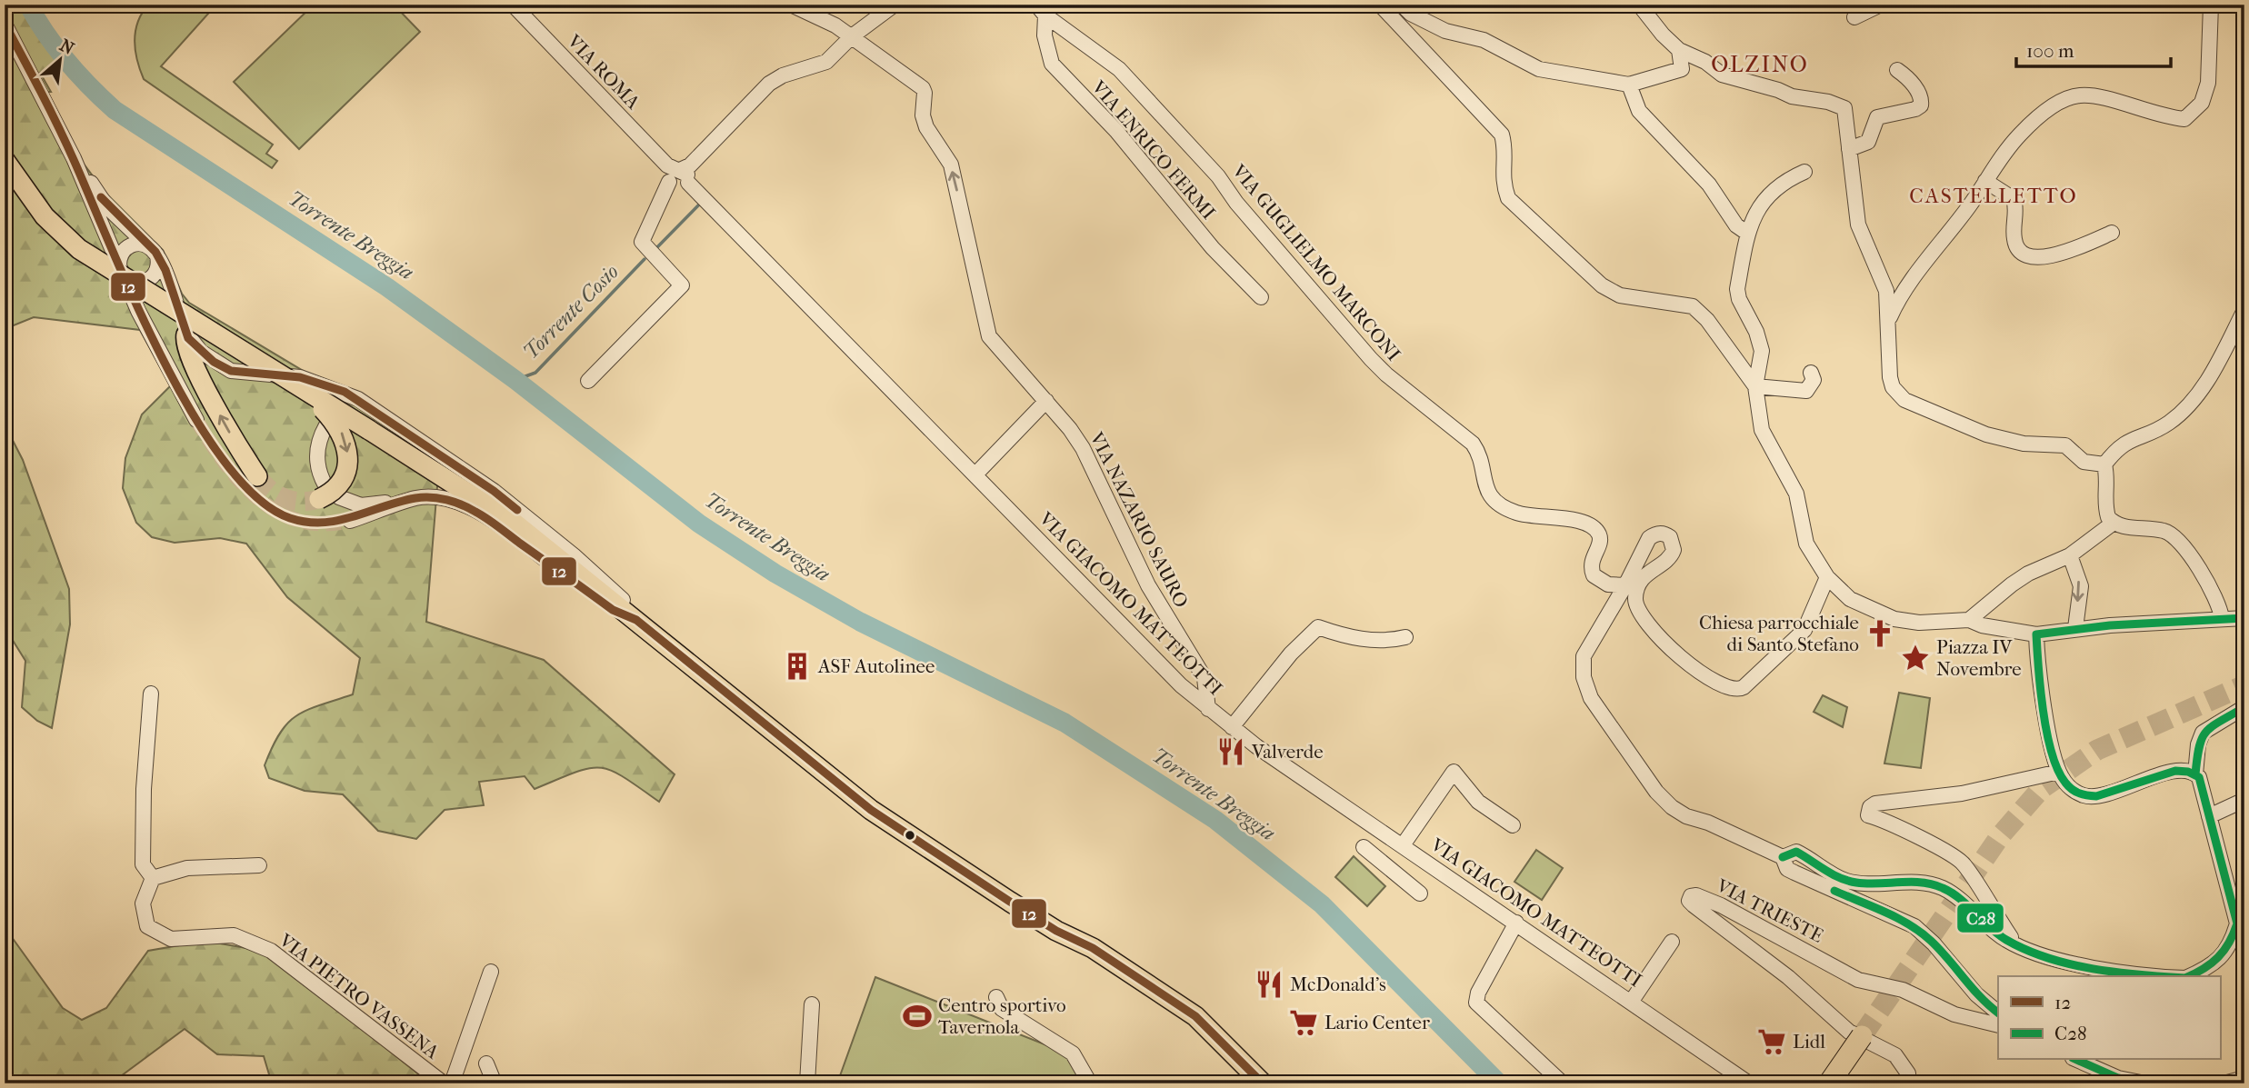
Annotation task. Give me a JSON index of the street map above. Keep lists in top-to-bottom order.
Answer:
{
  "streets": {
    "street": [
      "VIA ROMA",
      "VIA ENRICO FERMI",
      "VIA GUGLIELMO MARCONI",
      "VIA NAZARIO SAURO",
      "VIA GIACOMO MATTEOTTI",
      "VIA TRIESTE",
      "VIA PIETRO VASSENA"
    ]
  },
  "crossings": [
    ["VIA ROMA", "VIA GIACOMO MATTEOTTI"],
    ["VIA ENRICO FERMI", "VIA GUGLIELMO MARCONI"],
    ["VIA NAZARIO SAURO", "VIA GIACOMO MATTEOTTI"]
  ],
  "one_way": ["VIA NAZARIO SAURO"],
  "districts": ["OLZINO", "CASTELLETTO"],
  "water": ["Torrente Breggia", "Torrente Cosio"],
  "places": {
    "church": ["Chiesa parrocchiale di Santo Stefano"],
    "place": ["Piazza IV Novembre"],
    "building": ["ASF Autolinee"],
    "restaurant": ["Valverde", "McDonald's"],
    "sports": ["Centro sportivo Tavernola"],
    "supermarket": ["Lario Center", "Lidl"]
  },
  "lines": ["transit line 12", "transit line C28"],
  "legend": ["12", "C28"],
  "scale_bar": "100 m",
  "north": "top right"
}
